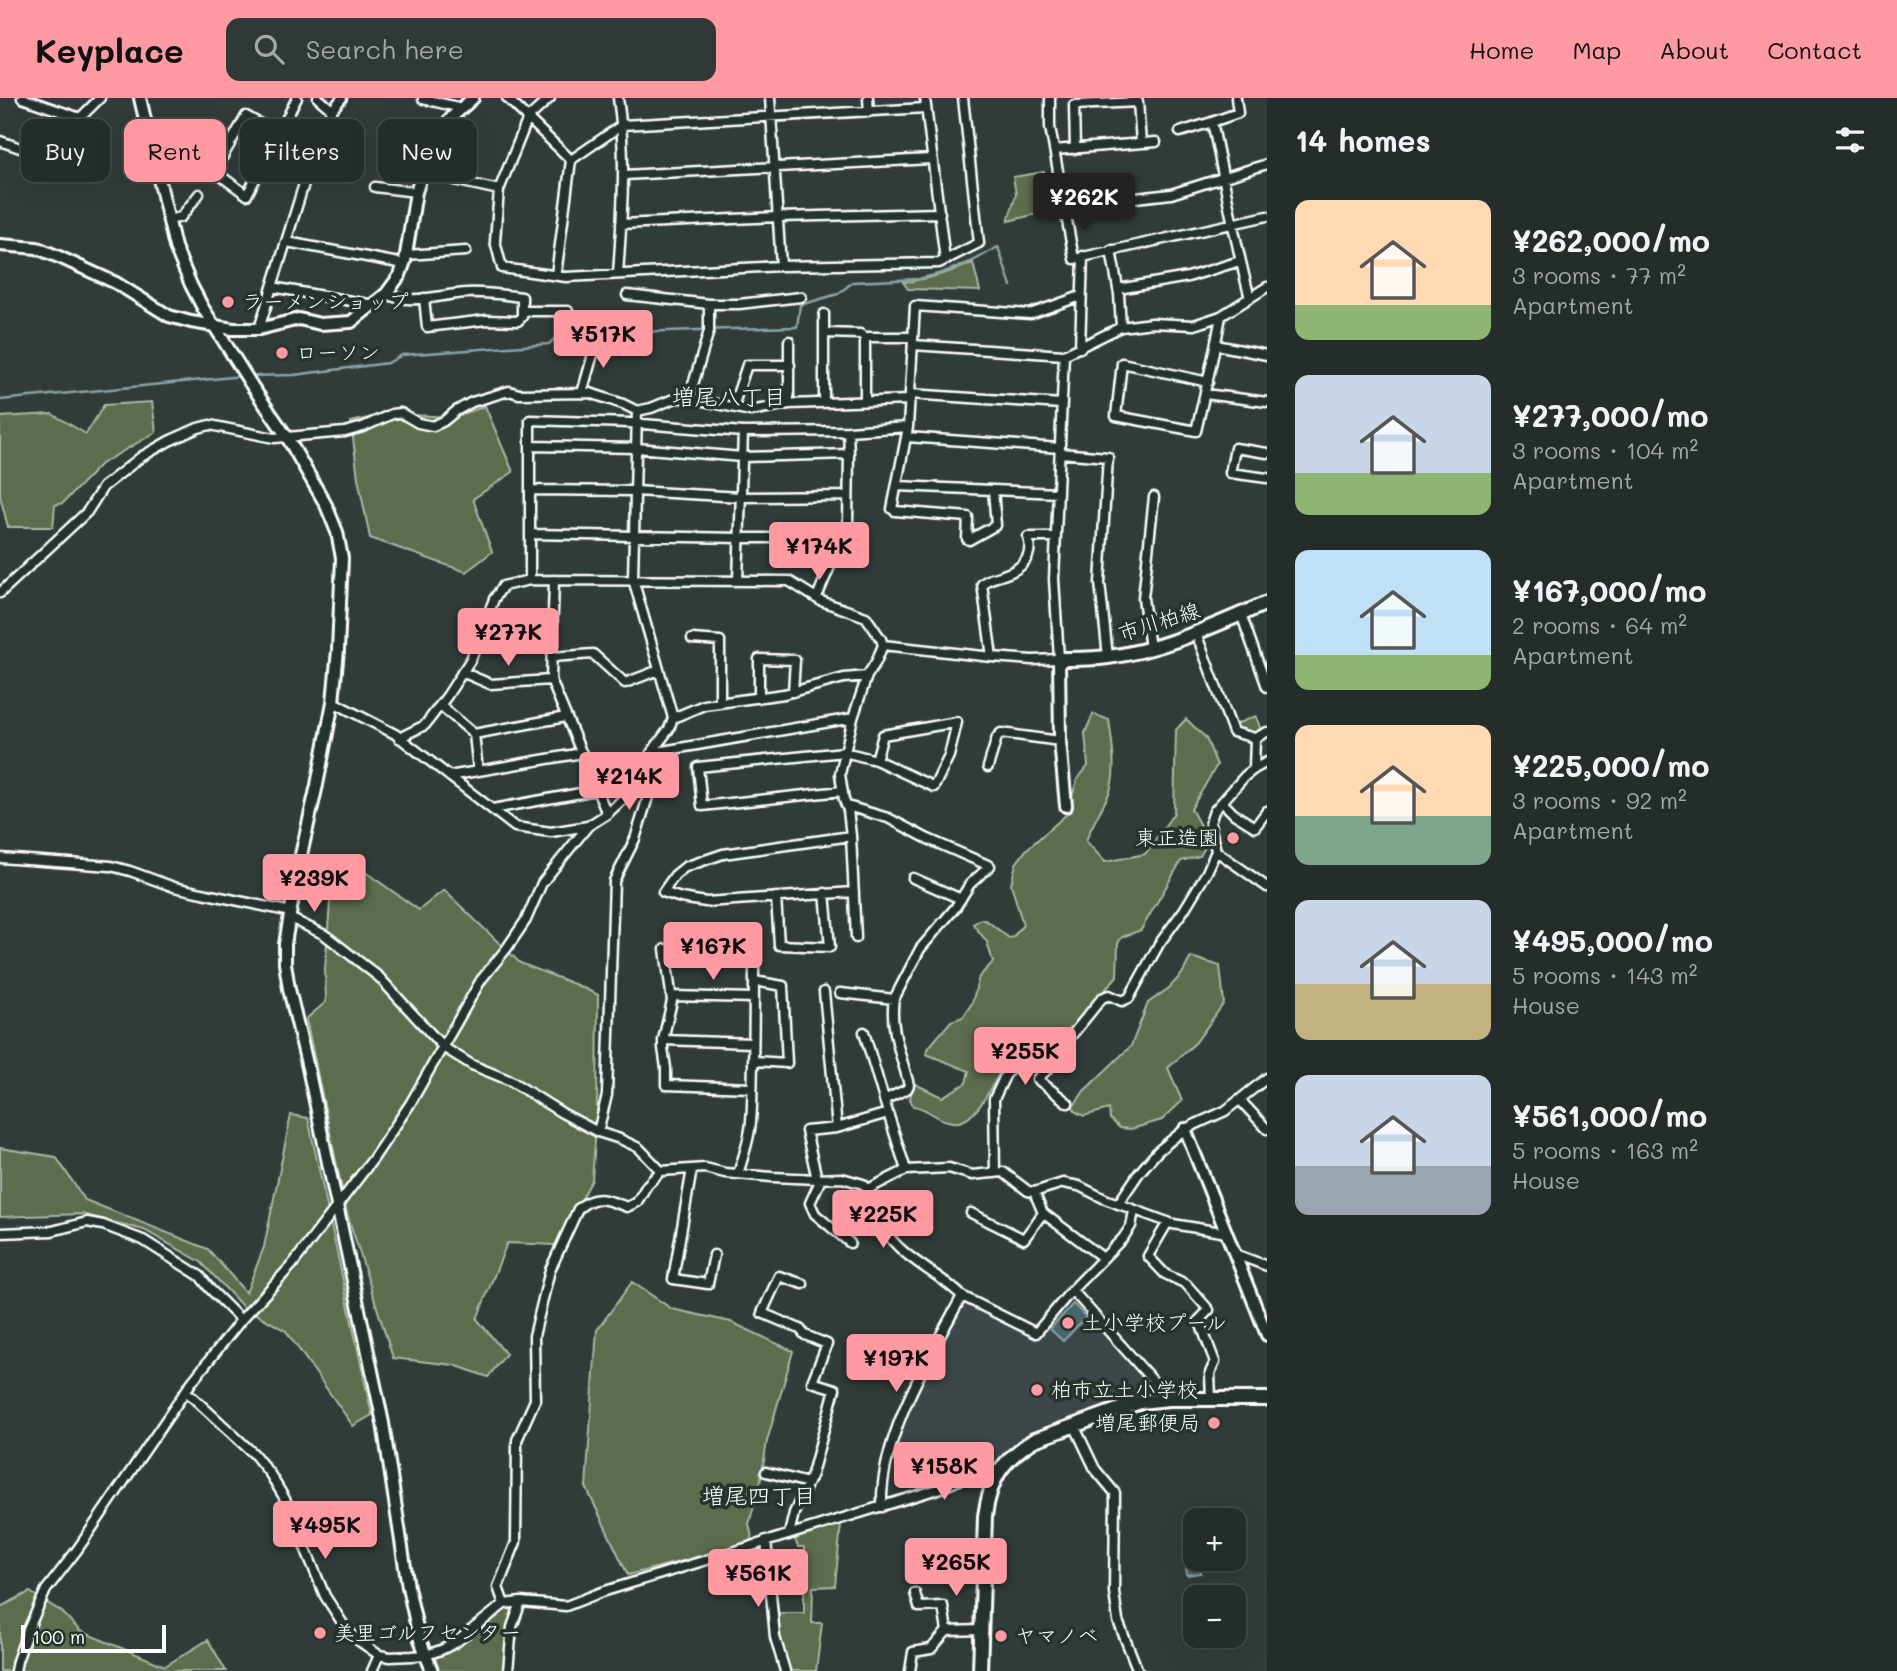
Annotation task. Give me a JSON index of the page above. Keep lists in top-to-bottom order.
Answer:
{
  "streets": {
    "main road": ["市川柏線"]
  },
  "districts": ["増尾八丁目", "増尾四丁目"],
  "places": [
    "ラーメンショップ",
    "ローソン",
    "東正造園",
    "土小学校プール",
    "柏市立土小学校",
    "増尾郵便局",
    "美里ゴルフセンター",
    "ヤマノベ"
  ],
  "scale_bar": "100 m",
  "page": {
    "header": "Keyplace",
    "search": "Search here",
    "nav": [
      "Home",
      "Map",
      "About",
      "Contact"
    ],
    "heading": "14 homes",
    "chip": [
      "Buy",
      "Rent",
      "Filters",
      "New"
    ],
    "price": [
      "¥262K",
      "¥517K",
      "¥174K",
      "¥277K",
      "¥214K",
      "¥239K",
      "¥167K",
      "¥255K",
      "¥225K",
      "¥197K",
      "¥158K",
      "¥495K",
      "¥265K",
      "¥561K"
    ],
    "list": [
      {
        "name": "¥262,000/mo",
        "note": "3 rooms · 77 m² · Apartment"
      },
      {
        "name": "¥277,000/mo",
        "note": "3 rooms · 104 m² · Apartment"
      },
      {
        "name": "¥167,000/mo",
        "note": "2 rooms · 64 m² · Apartment"
      },
      {
        "name": "¥225,000/mo",
        "note": "3 rooms · 92 m² · Apartment"
      },
      {
        "name": "¥495,000/mo",
        "note": "5 rooms · 143 m² · House"
      },
      {
        "name": "¥561,000/mo",
        "note": "5 rooms · 163 m² · House"
      }
    ],
    "map_buttons": ["+", "−"],
    "scale": "100 m"
  }
}
